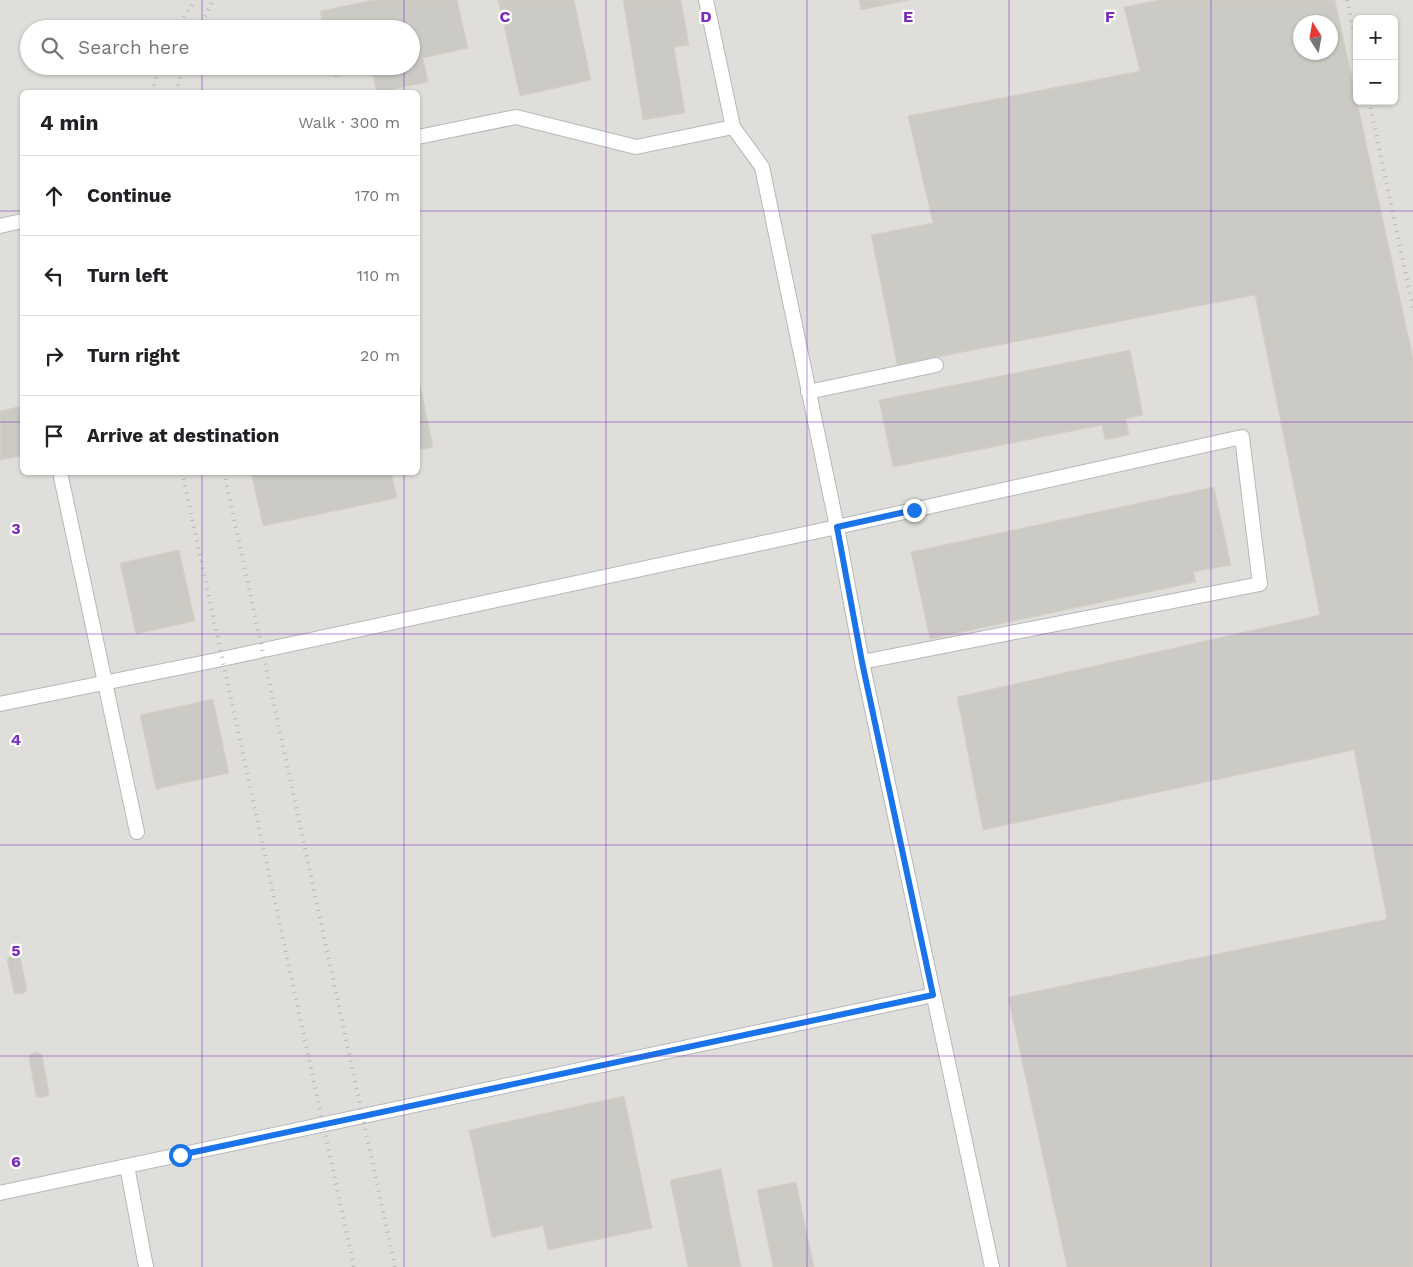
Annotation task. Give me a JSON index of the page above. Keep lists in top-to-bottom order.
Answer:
{
  "north": "top",
  "page": {
    "map_buttons": ["+", "−"],
    "search": "Search here",
    "heading": ["4 min", "Walk · 300 m"],
    "list": [
      ["Continue", "170 m"],
      ["Turn left", "110 m"],
      ["Turn right", "20 m"],
      "Arrive at destination"
    ]
  },
  "grid": {
    "columns": [
      "C",
      "D",
      "E",
      "F"
    ],
    "rows": [
      "3",
      "4",
      "5",
      "6"
    ]
  }
}
